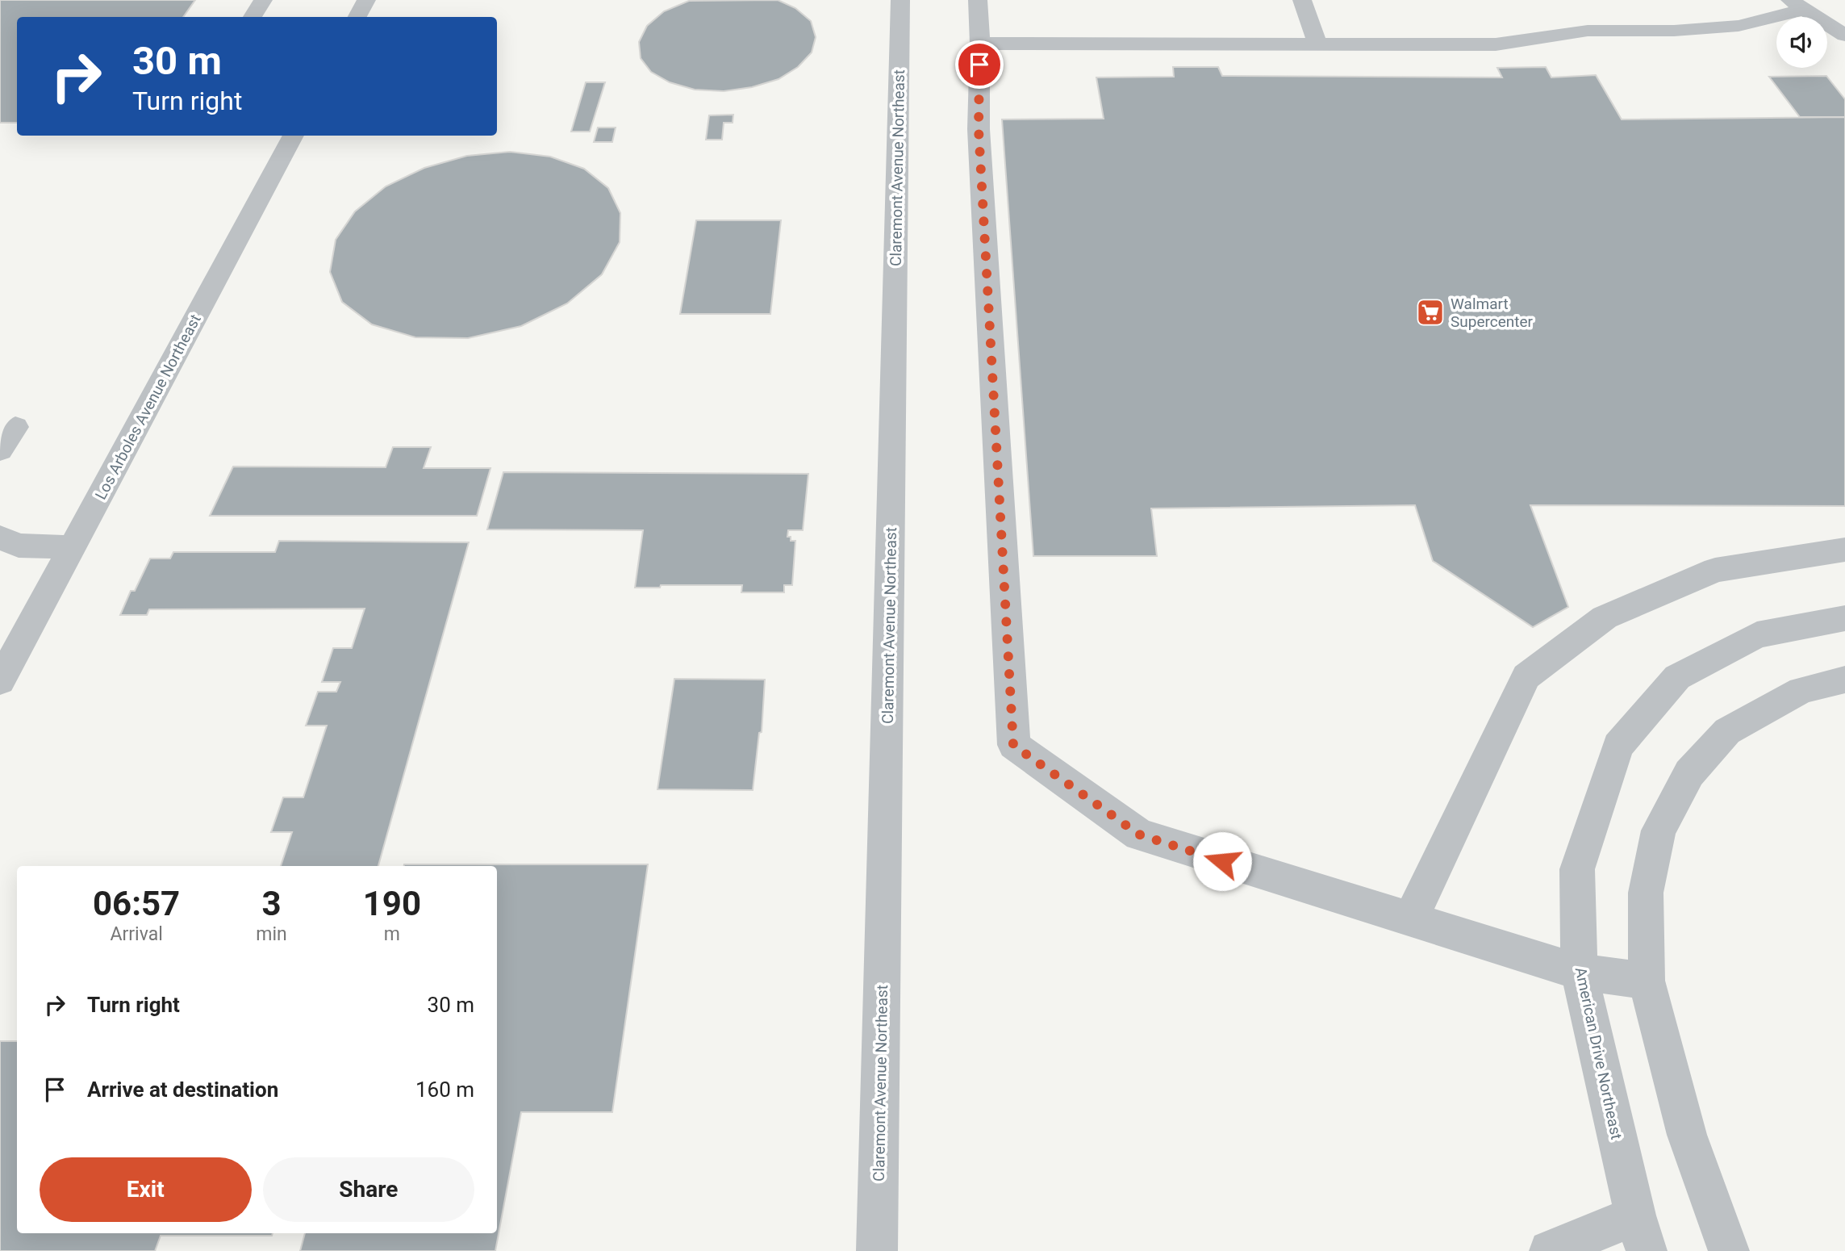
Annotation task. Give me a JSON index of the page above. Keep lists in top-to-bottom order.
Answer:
{
  "streets": {
    "street": ["Claremont Avenue Northeast", "Los Arboles Avenue Northeast", "American Drive Northeast"]
  },
  "places": {
    "supermarket": ["Walmart Supercenter"]
  },
  "page": {
    "turn": ["30 m", "Turn right"],
    "eta": [
      "06:57",
      "Arrival",
      "3",
      "min",
      "190",
      "m"
    ],
    "list": [
      {
        "name": "Turn right",
        "value": "30 m"
      },
      {
        "name": "Arrive at destination",
        "value": "160 m"
      }
    ],
    "buttons": ["Exit", "Share"]
  }
}
